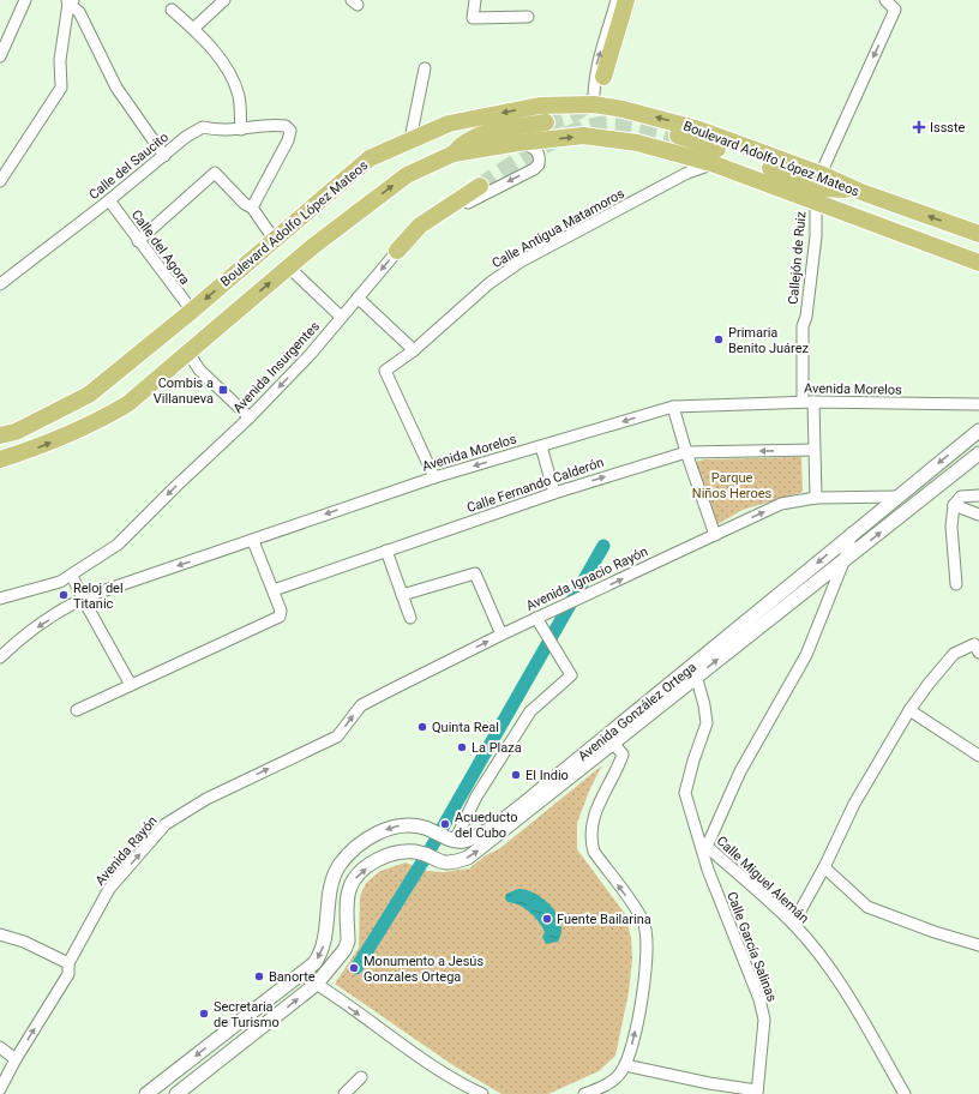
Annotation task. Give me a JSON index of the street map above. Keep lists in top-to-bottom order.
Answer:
{
  "streets": {
    "main road": ["Boulevard Adolfo López Mateos"],
    "street": [
      "Calle del Saucito",
      "Calle Antigua Matamoros",
      "Calle del Agora",
      "Callejón de Ruiz",
      "Avenida Insurgentes",
      "Avenida Morelos",
      "Calle Fernando Calderón",
      "Avenida Ignacio Rayón",
      "Avenida González Ortega",
      "Avenida Rayón",
      "Calle Miguel Alemán",
      "Calle García Salinas"
    ]
  },
  "crossings": [
    ["Boulevard Adolfo López Mateos", "Calle Antigua Matamoros"],
    ["Boulevard Adolfo López Mateos", "Calle del Agora"],
    ["Boulevard Adolfo López Mateos", "Callejón de Ruiz"],
    ["Boulevard Adolfo López Mateos", "Avenida Insurgentes"],
    ["Calle del Saucito", "Calle del Agora"],
    ["Calle Antigua Matamoros", "Avenida Morelos"],
    ["Callejón de Ruiz", "Avenida Morelos"],
    ["Callejón de Ruiz", "Calle Fernando Calderón"],
    ["Callejón de Ruiz", "Avenida Ignacio Rayón"],
    ["Avenida Ignacio Rayón", "Avenida González Ortega"],
    ["Avenida Ignacio Rayón", "Avenida Rayón"],
    ["Avenida González Ortega", "Calle Miguel Alemán"],
    ["Calle Miguel Alemán", "Calle García Salinas"]
  ],
  "one_way": [
    "Avenida Insurgentes",
    "Avenida Morelos",
    "Avenida Ignacio Rayón",
    "Avenida Rayón"
  ],
  "parks": ["Parque Niños Heroes"],
  "places": {
    "health": ["Issste"],
    "other": [
      "Primaria Benito Juárez",
      "Reloj del Titanic",
      "Quinta Real",
      "La Plaza",
      "El Indio",
      "Acueducto del Cubo",
      "Fuente Bailarina",
      "Monumento a Jesús Gonzales Ortega",
      "Banorte",
      "Secretaria de Turismo"
    ],
    "transit": ["Combis a Villanueva"]
  }
}
